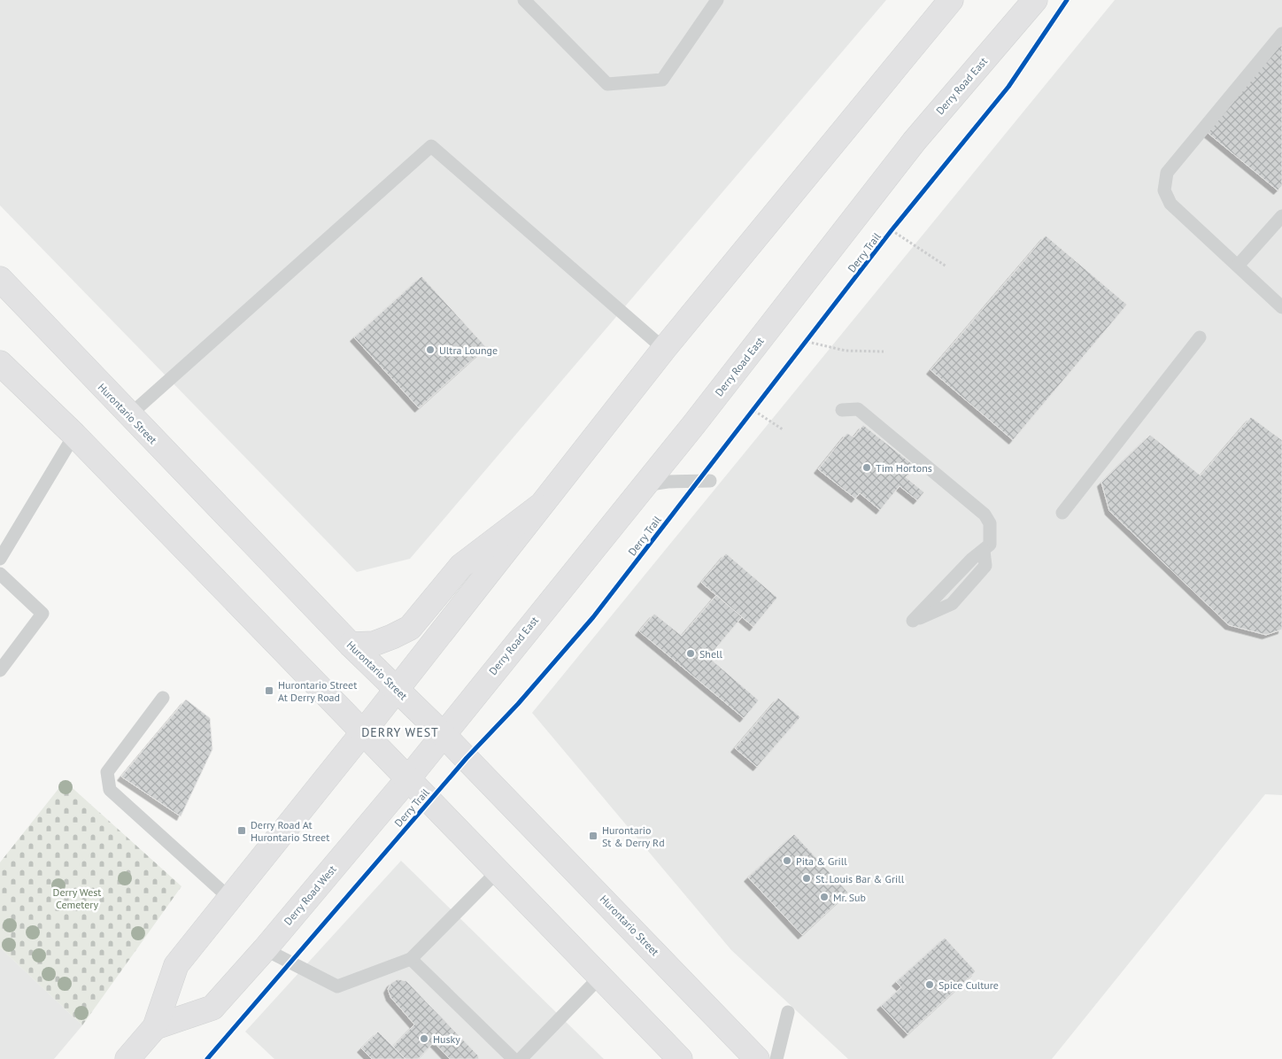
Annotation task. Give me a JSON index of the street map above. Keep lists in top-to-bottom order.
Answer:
{
  "streets": {
    "main road": ["Derry Road East", "Hurontario Street", "Derry Road West"],
    "cycle path": ["Derry Trail"]
  },
  "crossings": [
    ["Derry Road East", "Hurontario Street"],
    ["Derry Road East", "Derry Road West"],
    ["Hurontario Street", "Derry Road West"]
  ],
  "districts": ["DERRY WEST"],
  "parks": ["Derry West Cemetery"],
  "places": {
    "other": [
      "Ultra Lounge",
      "Tim Hortons",
      "Shell",
      "Pita & Grill",
      "St. Louis Bar & Grill",
      "Mr. Sub",
      "Spice Culture",
      "Husky"
    ],
    "transit": ["Hurontario Street At Derry Road", "Derry Road At Hurontario Street", "Hurontario St & Derry Rd"]
  }
}
